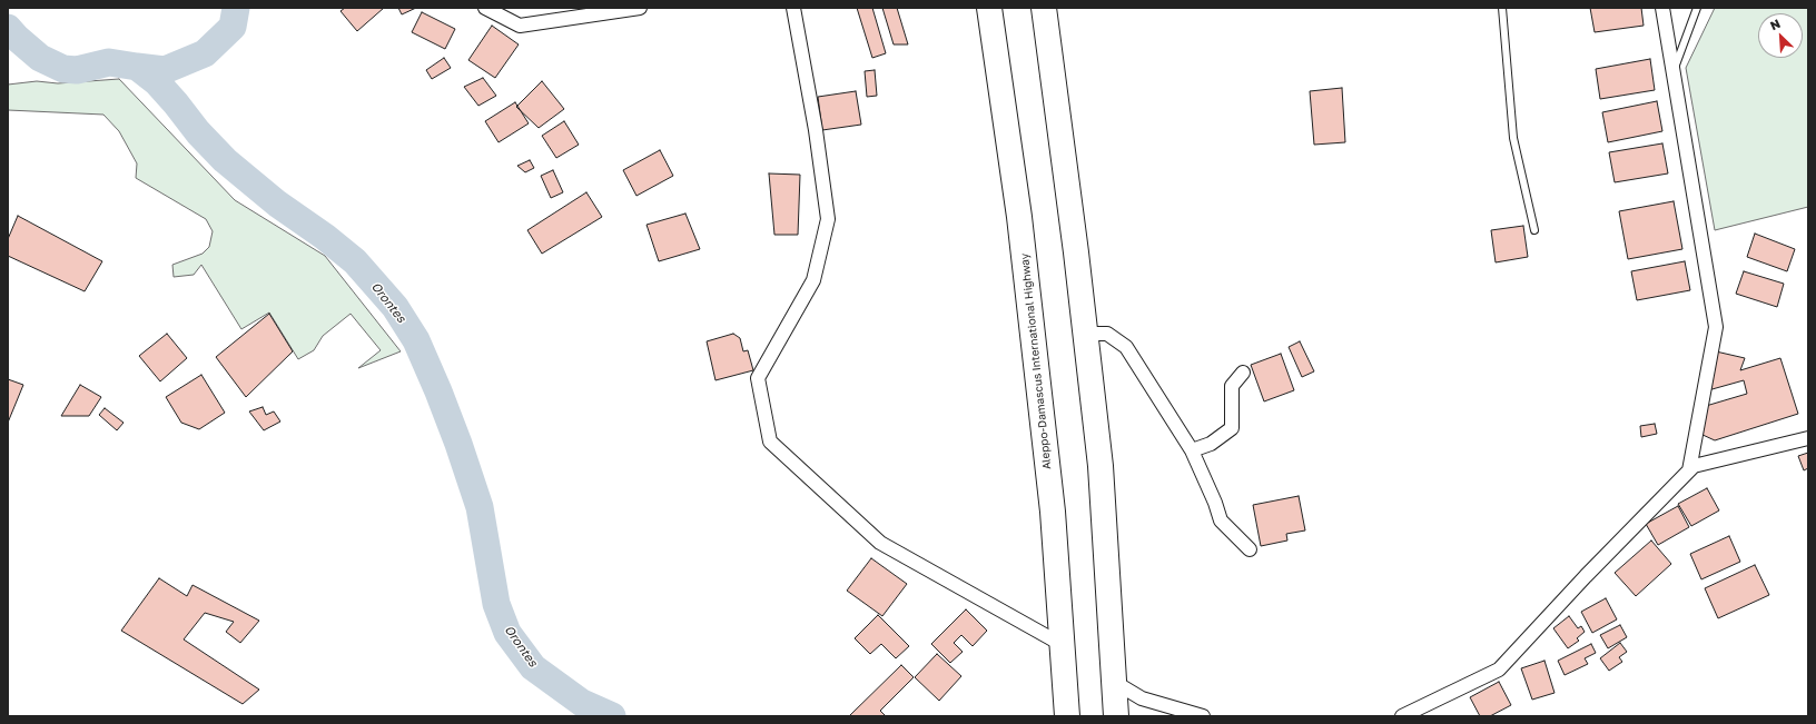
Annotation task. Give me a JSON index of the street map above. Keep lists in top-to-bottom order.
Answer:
{
  "streets": {
    "highway": ["Aleppo-Damascus International Highway"]
  },
  "water": ["Orontes"],
  "north": "top left"
}
